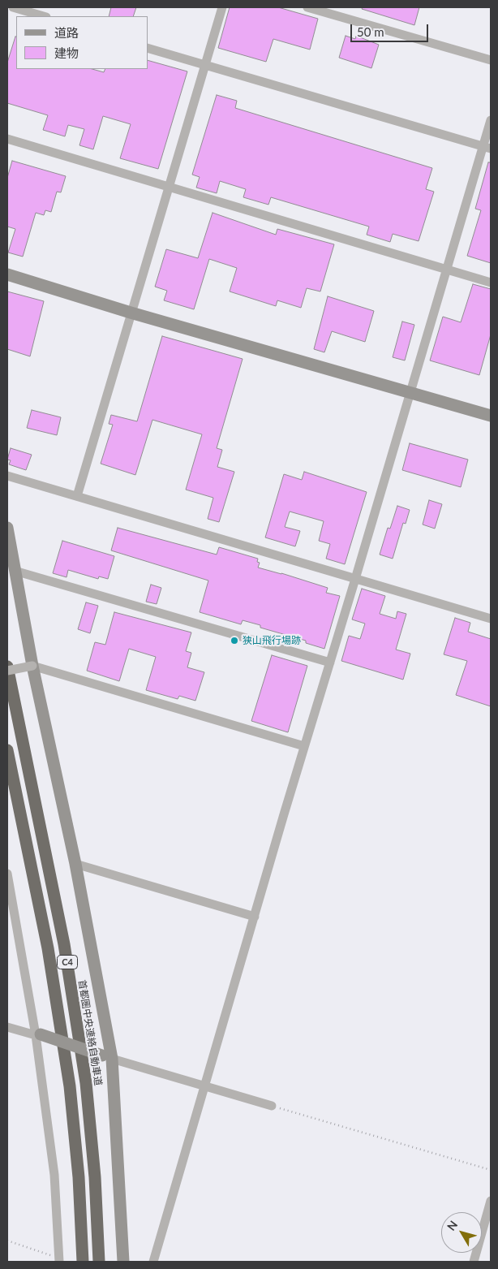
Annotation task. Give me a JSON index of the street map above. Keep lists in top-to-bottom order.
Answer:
{
  "streets": {
    "highway": ["C4", "首都圏中央連絡自動車道"]
  },
  "places": ["狭山飛行場跡"],
  "legend": ["道路", "建物"],
  "scale_bar": "50 m",
  "north": "top left"
}
